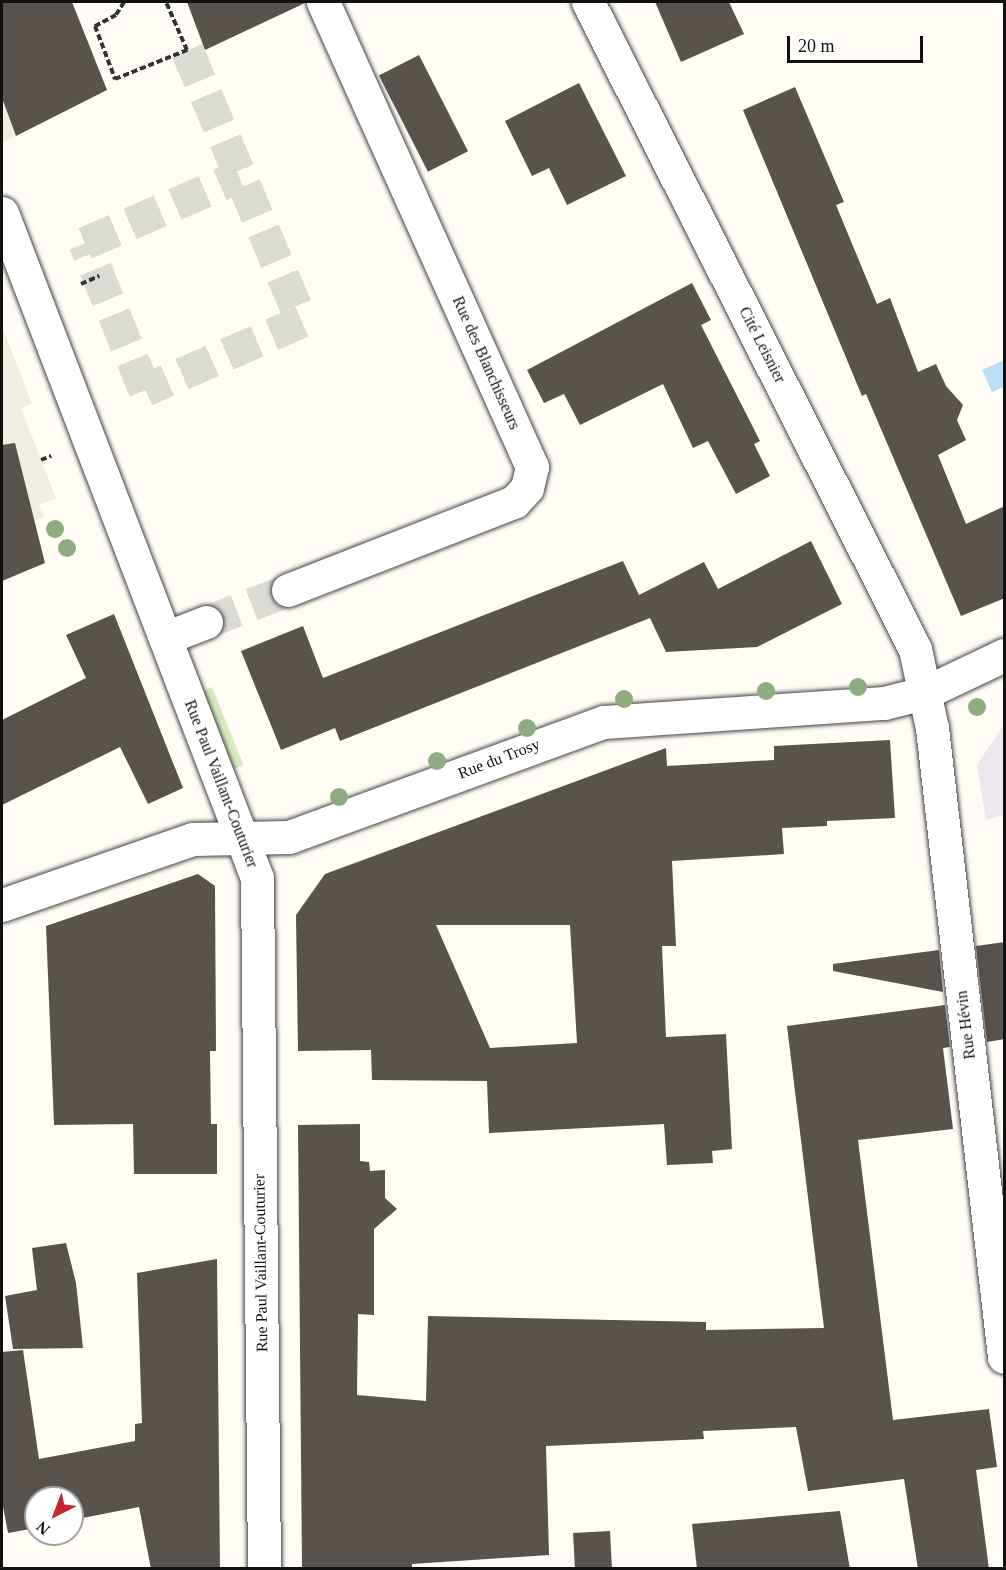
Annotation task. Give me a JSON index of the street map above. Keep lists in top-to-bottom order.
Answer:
{
  "streets": {
    "street": [
      "Cité Leisnier",
      "Rue des Blanchisseurs",
      "Rue du Trosy",
      "Rue Paul Vaillant-Couturier",
      "Rue Hévin"
    ]
  },
  "crossings": [
    ["Cité Leisnier", "Rue du Trosy"],
    ["Cité Leisnier", "Rue Hévin"],
    ["Rue du Trosy", "Rue Paul Vaillant-Couturier"],
    ["Rue du Trosy", "Rue Hévin"]
  ],
  "scale_bar": "20 m",
  "north": "bottom left"
}
